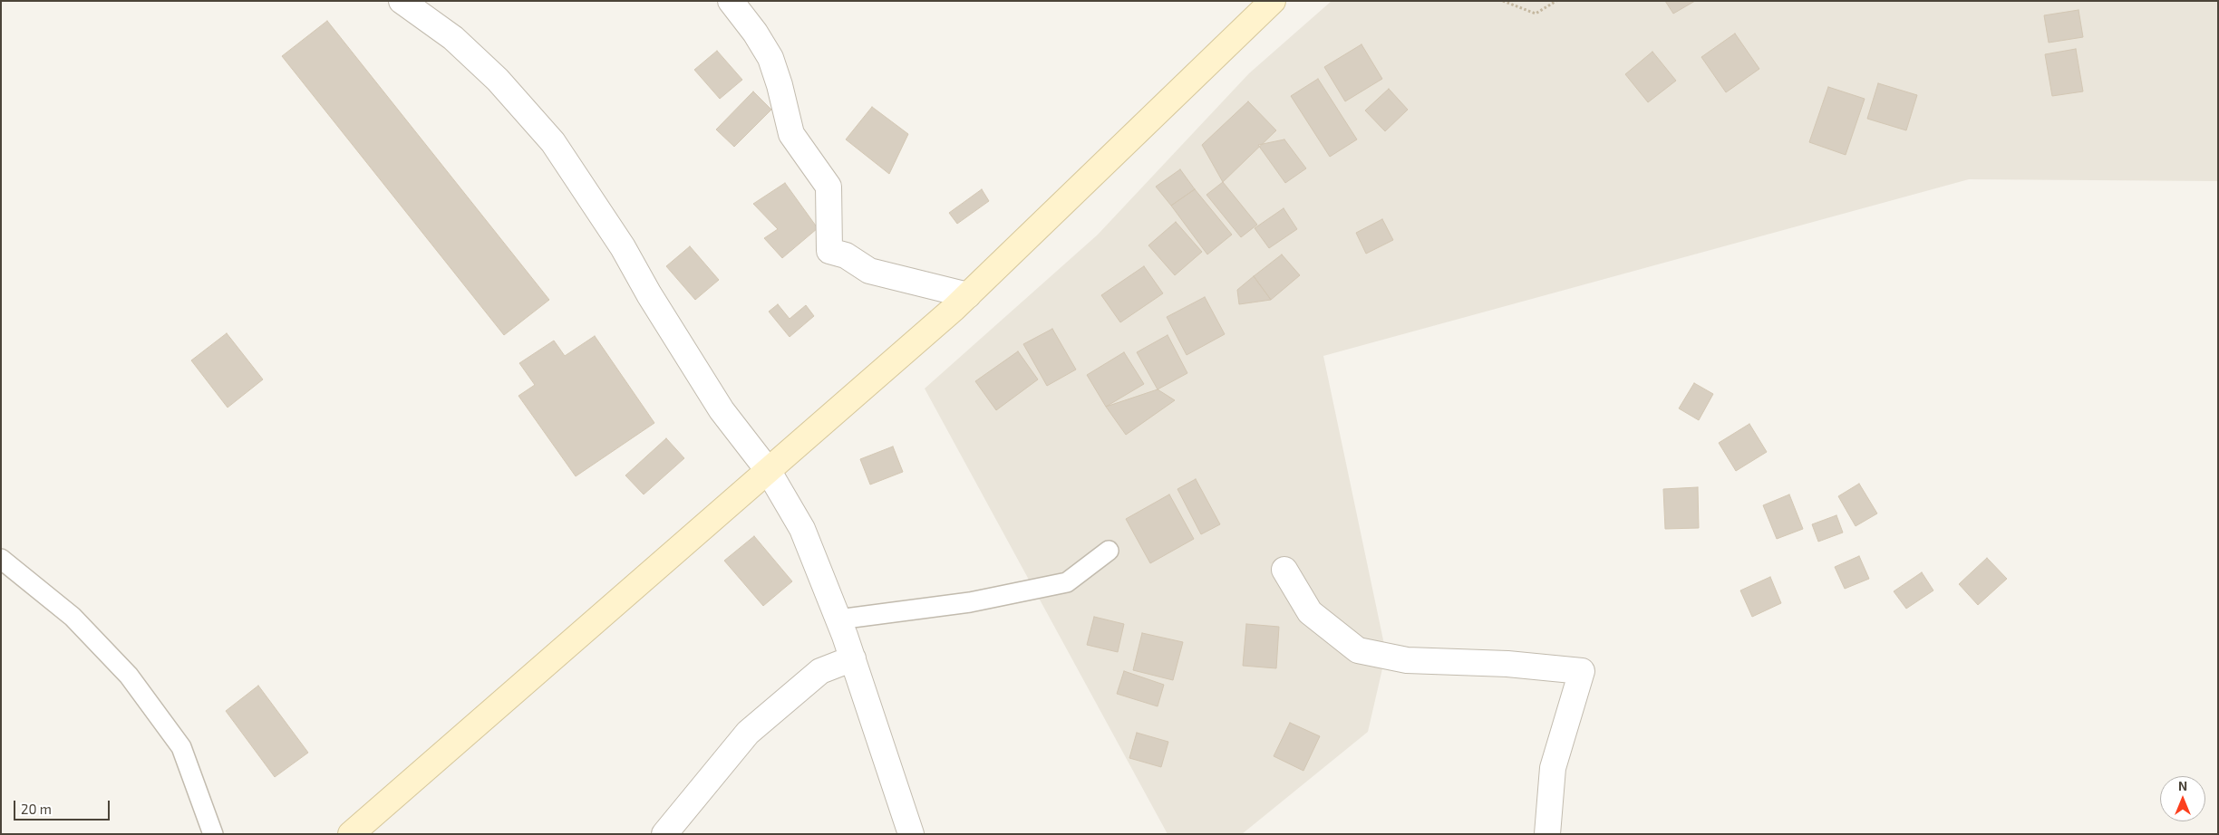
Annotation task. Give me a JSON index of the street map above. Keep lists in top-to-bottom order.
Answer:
{
  "scale_bar": "20 m",
  "north": "top"
}
